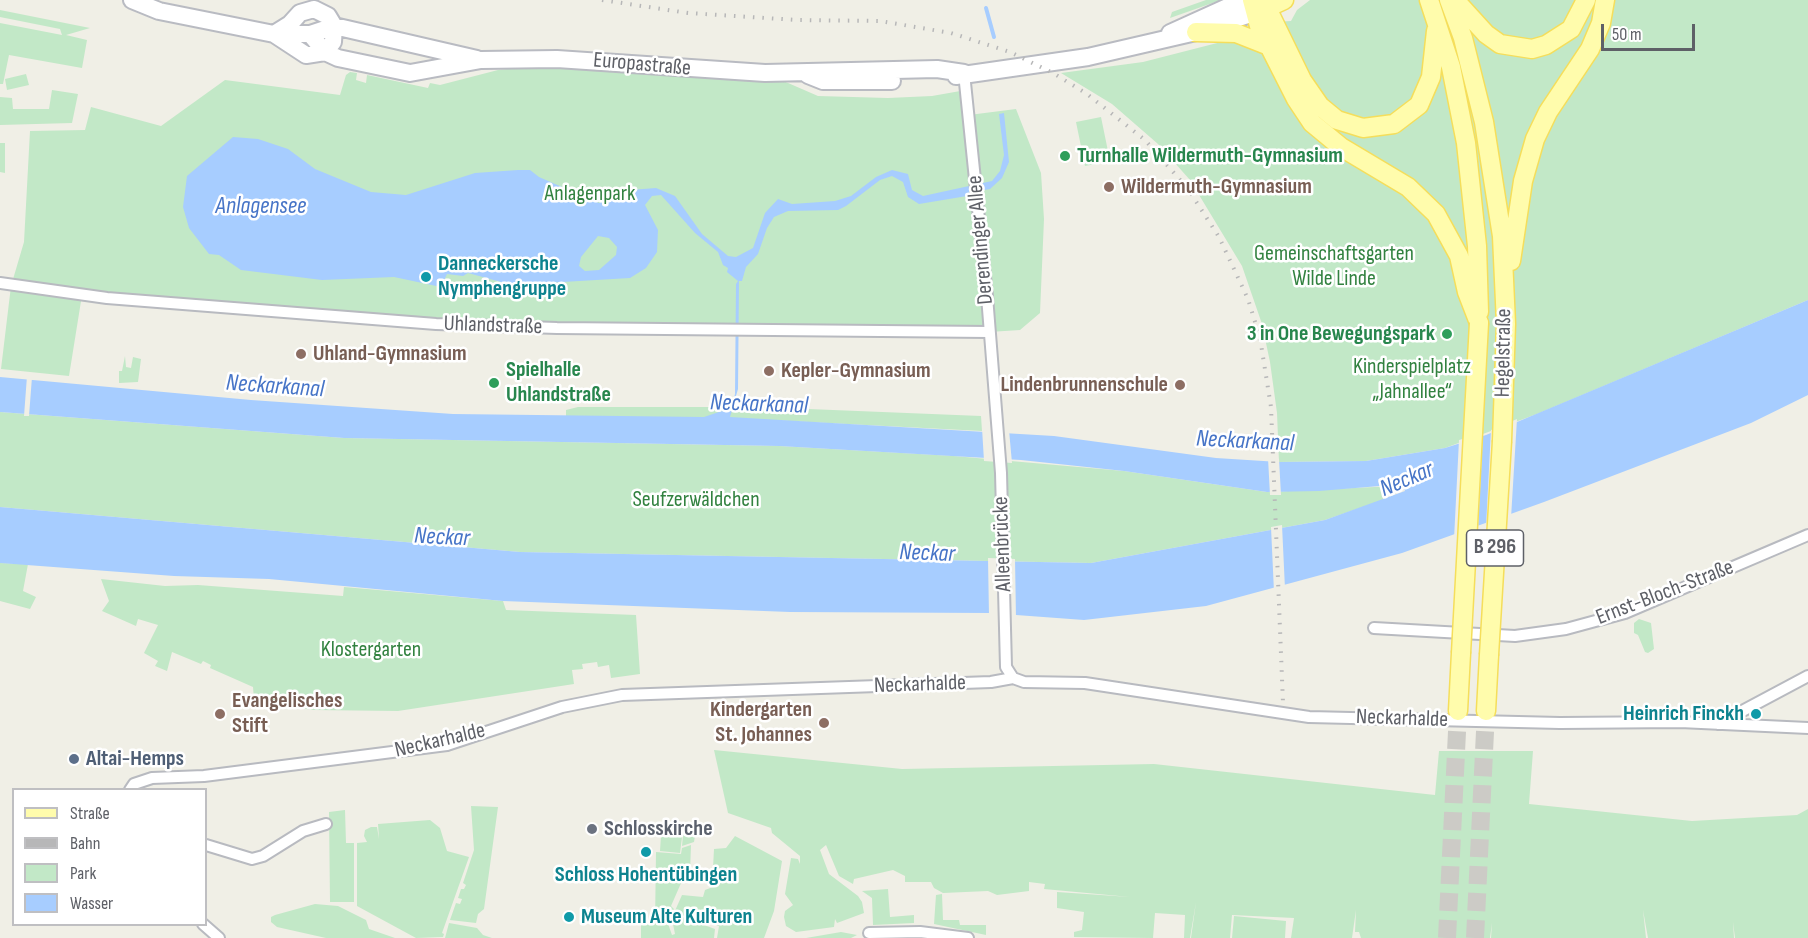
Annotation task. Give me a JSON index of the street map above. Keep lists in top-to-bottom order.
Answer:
{
  "streets": {
    "main road": ["Europastraße", "Hegelstraße", "B 296"],
    "street": [
      "Derendinger Allee",
      "Uhlandstraße",
      "Alleenbrücke",
      "Ernst-Bloch-Straße",
      "Neckarhalde"
    ]
  },
  "crossings": [
    ["Europastraße", "Derendinger Allee"],
    ["Derendinger Allee", "Uhlandstraße"],
    ["Derendinger Allee", "Alleenbrücke"],
    ["Alleenbrücke", "Neckarhalde"]
  ],
  "water": ["Anlagensee", "Neckarkanal", "Neckar"],
  "parks": [
    "Anlagenpark",
    "Gemeinschaftsgarten Wilde Linde",
    "Kinderspielplatz „Jahnallee“",
    "Seufzerwäldchen",
    "Klostergarten"
  ],
  "places": [
    "Turnhalle Wildermuth-Gymnasium",
    "Wildermuth-Gymnasium",
    "Danneckersche Nymphengruppe",
    "3 in One Bewegungspark",
    "Uhland-Gymnasium",
    "Kepler-Gymnasium",
    "Spielhalle Uhlandstraße",
    "Lindenbrunnenschule",
    "Evangelisches Stift",
    "Heinrich Finckh",
    "Kindergarten St. Johannes",
    "Altai-Hemps",
    "Schlosskirche",
    "Schloss Hohentübingen",
    "Museum Alte Kulturen"
  ],
  "legend": [
    "Straße",
    "Bahn",
    "Park",
    "Wasser"
  ],
  "scale_bar": "50 m"
}
